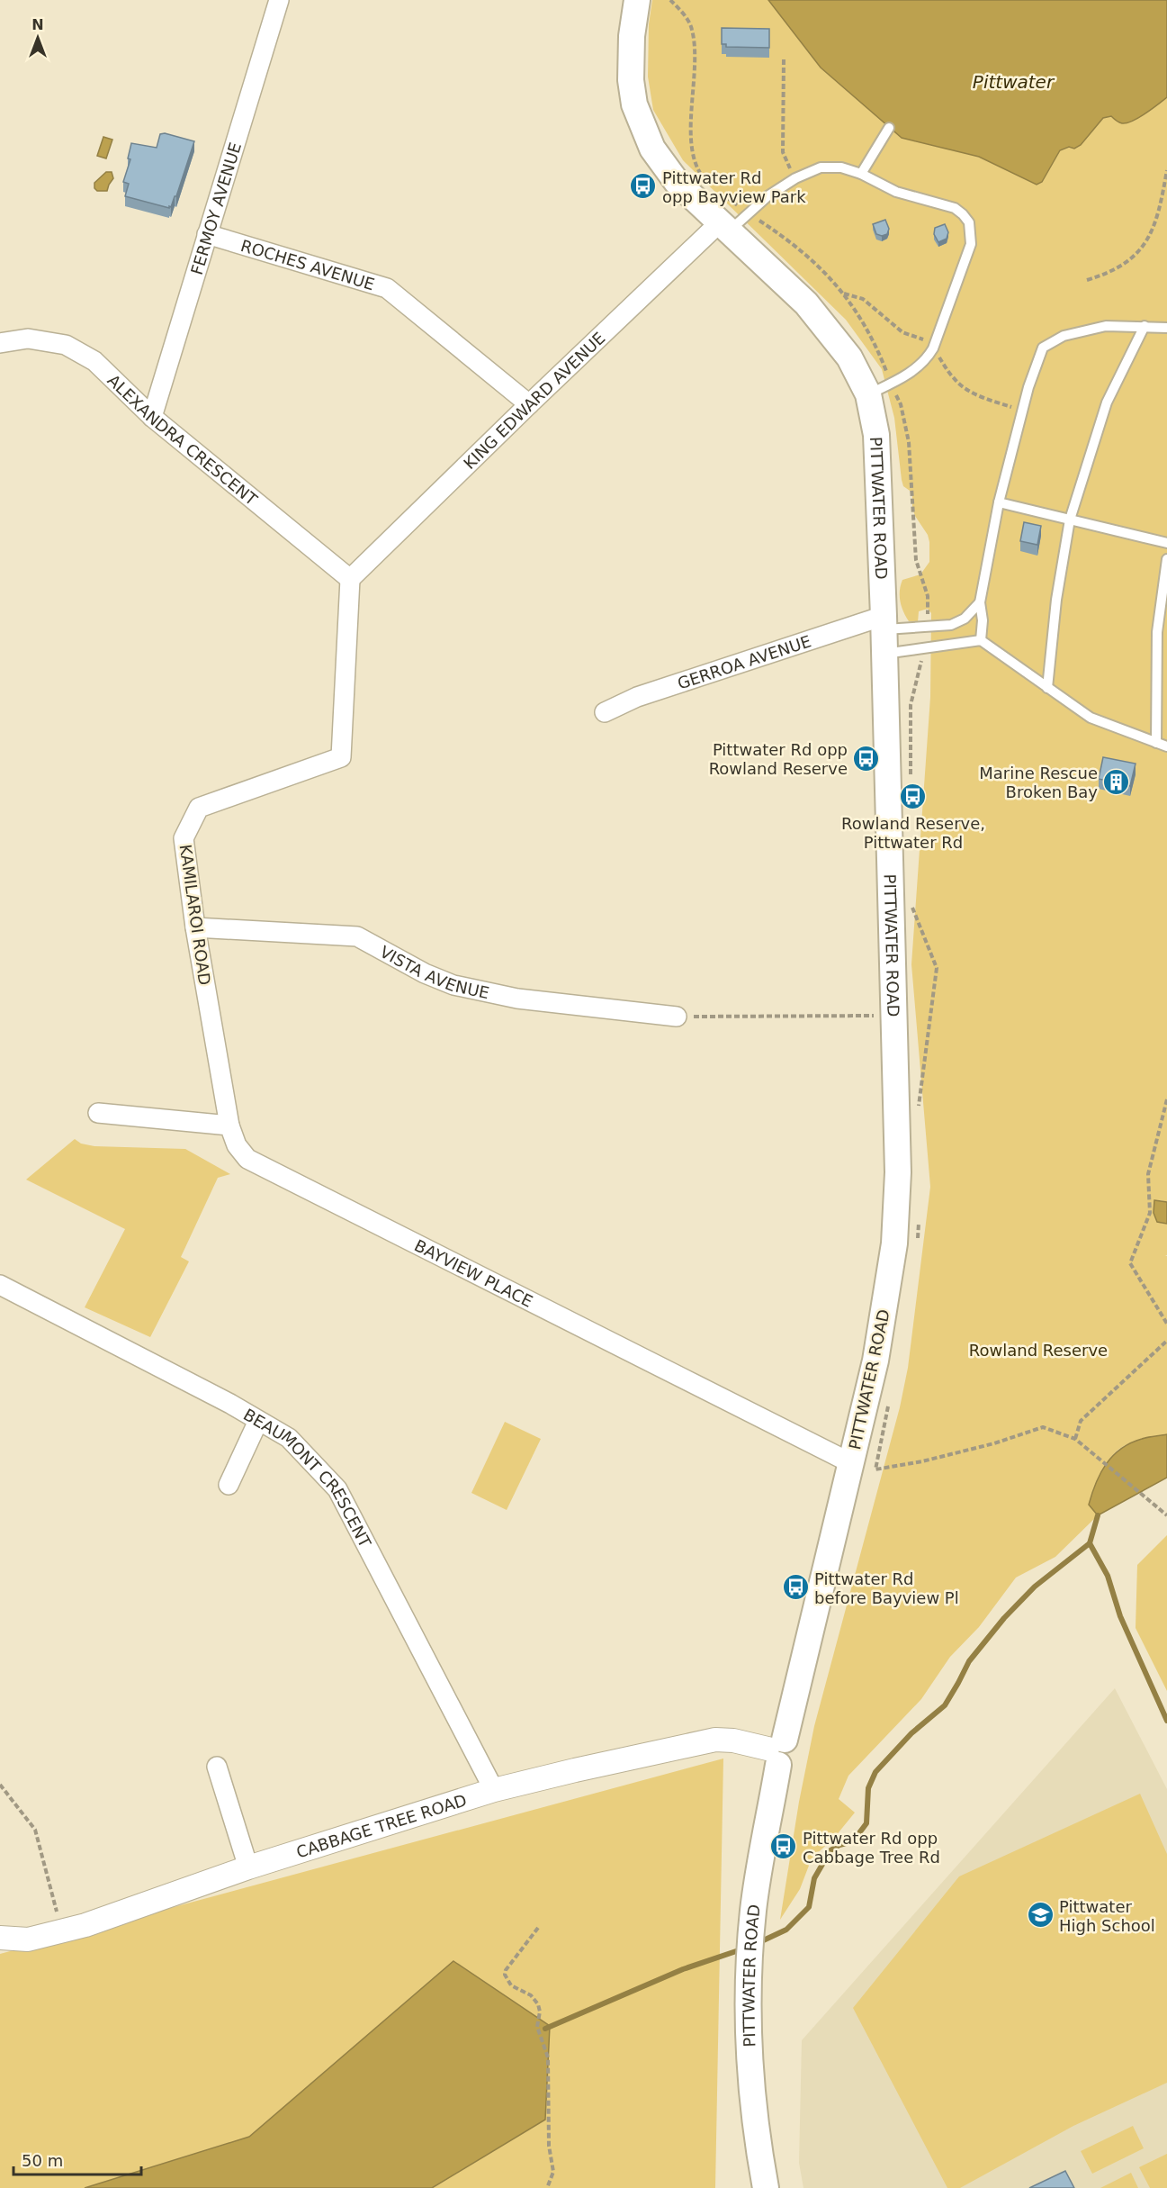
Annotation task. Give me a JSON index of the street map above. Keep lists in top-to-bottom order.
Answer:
{
  "streets": {
    "main road": ["PITTWATER ROAD"],
    "street": [
      "FERMOY AVENUE",
      "ROCHES AVENUE",
      "KING EDWARD AVENUE",
      "ALEXANDRA CRESCENT",
      "GERROA AVENUE",
      "KAMILAROI ROAD",
      "VISTA AVENUE",
      "BAYVIEW PLACE",
      "BEAUMONT CRESCENT",
      "CABBAGE TREE ROAD"
    ]
  },
  "crossings": [
    ["FERMOY AVENUE", "ROCHES AVENUE"],
    ["FERMOY AVENUE", "ALEXANDRA CRESCENT"],
    ["ROCHES AVENUE", "KING EDWARD AVENUE"],
    ["KING EDWARD AVENUE", "ALEXANDRA CRESCENT"],
    ["KING EDWARD AVENUE", "PITTWATER ROAD"],
    ["KING EDWARD AVENUE", "KAMILAROI ROAD"],
    ["ALEXANDRA CRESCENT", "KAMILAROI ROAD"],
    ["PITTWATER ROAD", "GERROA AVENUE"],
    ["PITTWATER ROAD", "BAYVIEW PLACE"],
    ["PITTWATER ROAD", "CABBAGE TREE ROAD"],
    ["KAMILAROI ROAD", "VISTA AVENUE"],
    ["KAMILAROI ROAD", "BAYVIEW PLACE"],
    ["BEAUMONT CRESCENT", "CABBAGE TREE ROAD"]
  ],
  "water": ["Pittwater"],
  "parks": ["Rowland Reserve"],
  "places": {
    "bus stop": [
      "Pittwater Rd opp Bayview Park",
      "Pittwater Rd opp Rowland Reserve",
      "Rowland Reserve, Pittwater Rd",
      "Pittwater Rd before Bayview Pl",
      "Pittwater Rd opp Cabbage Tree Rd"
    ],
    "building": ["Marine Rescue Broken Bay"],
    "school or university": ["Pittwater High School"]
  },
  "scale_bar": "50 m",
  "north": "top"
}
